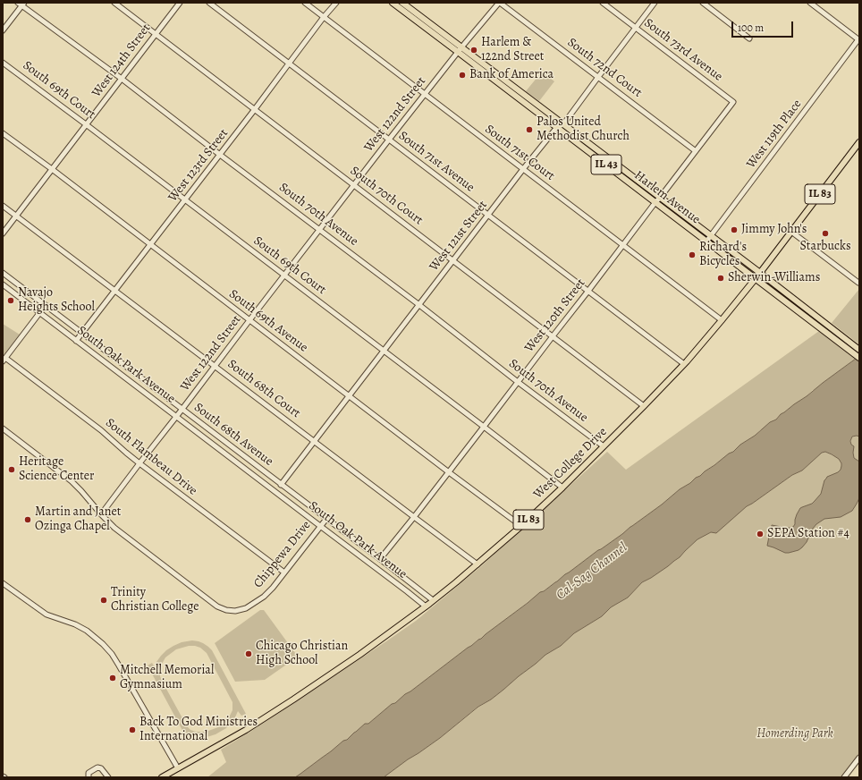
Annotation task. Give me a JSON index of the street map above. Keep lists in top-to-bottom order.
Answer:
{
  "streets": {
    "main road": [
      "IL 43",
      "IL 83",
      "Harlem Avenue",
      "West College Drive"
    ],
    "street": [
      "South 73rd Avenue",
      "West 124th Street",
      "South 72nd Court",
      "South 69th Court",
      "West 122nd Street",
      "West 119th Place",
      "South 71st Court",
      "South 71st Avenue",
      "West 123rd Street",
      "South 70th Court",
      "South 70th Avenue",
      "West 121st Street",
      "West 120th Street",
      "South 69th Avenue",
      "South Oak Park Avenue",
      "South 68th Court",
      "South 68th Avenue",
      "South Flambeau Drive",
      "Chippewa Drive"
    ]
  },
  "crossings": [
    ["South 73rd Avenue", "West 120th Street"],
    ["West 124th Street", "South 69th Court"],
    ["West 124th Street", "South 70th Court"],
    ["West 124th Street", "South 70th Avenue"],
    ["West 124th Street", "South 69th Avenue"],
    ["West 124th Street", "South 68th Court"],
    ["South 72nd Court", "West 122nd Street"],
    ["South 72nd Court", "West 120th Street"],
    ["South 69th Court", "West 122nd Street"],
    ["South 69th Court", "West 123rd Street"],
    ["South 69th Court", "West 121st Street"],
    ["South 69th Court", "West 120th Street"],
    ["South 69th Court", "West College Drive"],
    ["West 122nd Street", "South 71st Court"],
    ["West 122nd Street", "South 71st Avenue"],
    ["West 122nd Street", "South 70th Court"],
    ["West 122nd Street", "Harlem Avenue"],
    ["West 122nd Street", "South 70th Avenue"],
    ["West 122nd Street", "South 69th Avenue"],
    ["West 122nd Street", "South Oak Park Avenue"],
    ["West 122nd Street", "South 68th Court"],
    ["West 122nd Street", "South 68th Avenue"],
    ["West 122nd Street", "South Flambeau Drive"],
    ["West 122nd Street", "Chippewa Drive"],
    ["West 119th Place", "Harlem Avenue"],
    ["South 71st Court", "West 123rd Street"],
    ["South 71st Court", "West 121st Street"],
    ["South 71st Court", "West 120th Street"],
    ["South 71st Court", "West College Drive"],
    ["South 71st Avenue", "West 123rd Street"],
    ["South 71st Avenue", "West 121st Street"],
    ["South 71st Avenue", "West 120th Street"],
    ["South 71st Avenue", "West College Drive"],
    ["West 123rd Street", "South 70th Court"],
    ["West 123rd Street", "South 70th Avenue"],
    ["West 123rd Street", "South 69th Avenue"],
    ["West 123rd Street", "South Oak Park Avenue"],
    ["West 123rd Street", "South 68th Court"],
    ["West 123rd Street", "South 68th Avenue"],
    ["South 70th Court", "West 121st Street"],
    ["South 70th Court", "West 120th Street"],
    ["South 70th Court", "West College Drive"],
    ["Harlem Avenue", "West 121st Street"],
    ["Harlem Avenue", "West 120th Street"],
    ["Harlem Avenue", "West College Drive"],
    ["South 70th Avenue", "West 121st Street"],
    ["South 70th Avenue", "West 120th Street"],
    ["South 70th Avenue", "West College Drive"],
    ["West 121st Street", "South 69th Avenue"],
    ["West 121st Street", "South 68th Court"],
    ["West 121st Street", "South 68th Avenue"],
    ["West 120th Street", "South 69th Avenue"],
    ["West 120th Street", "South 68th Court"],
    ["West 120th Street", "South 68th Avenue"],
    ["South 69th Avenue", "West College Drive"],
    ["South Oak Park Avenue", "West College Drive"],
    ["South Oak Park Avenue", "Chippewa Drive"],
    ["South 68th Court", "West College Drive"],
    ["South 68th Avenue", "West College Drive"],
    ["South 68th Avenue", "Chippewa Drive"],
    ["South Flambeau Drive", "Chippewa Drive"]
  ],
  "water": ["Cal-Sag Channel"],
  "parks": ["Homerding Park"],
  "places": [
    "Harlem & 122nd Street",
    "Bank of America",
    "Palos United Methodist Church",
    "Jimmy John's",
    "Starbucks",
    "Richard's Bicycles",
    "Sherwin-Williams",
    "Navajo Heights School",
    "Heritage Science Center",
    "Martin and Janet Ozinga Chapel",
    "SEPA Station #4",
    "Trinity Christian College",
    "Chicago Christian High School",
    "Mitchell Memorial Gymnasium",
    "Back To God Ministries International"
  ],
  "scale_bar": "100 m"
}
